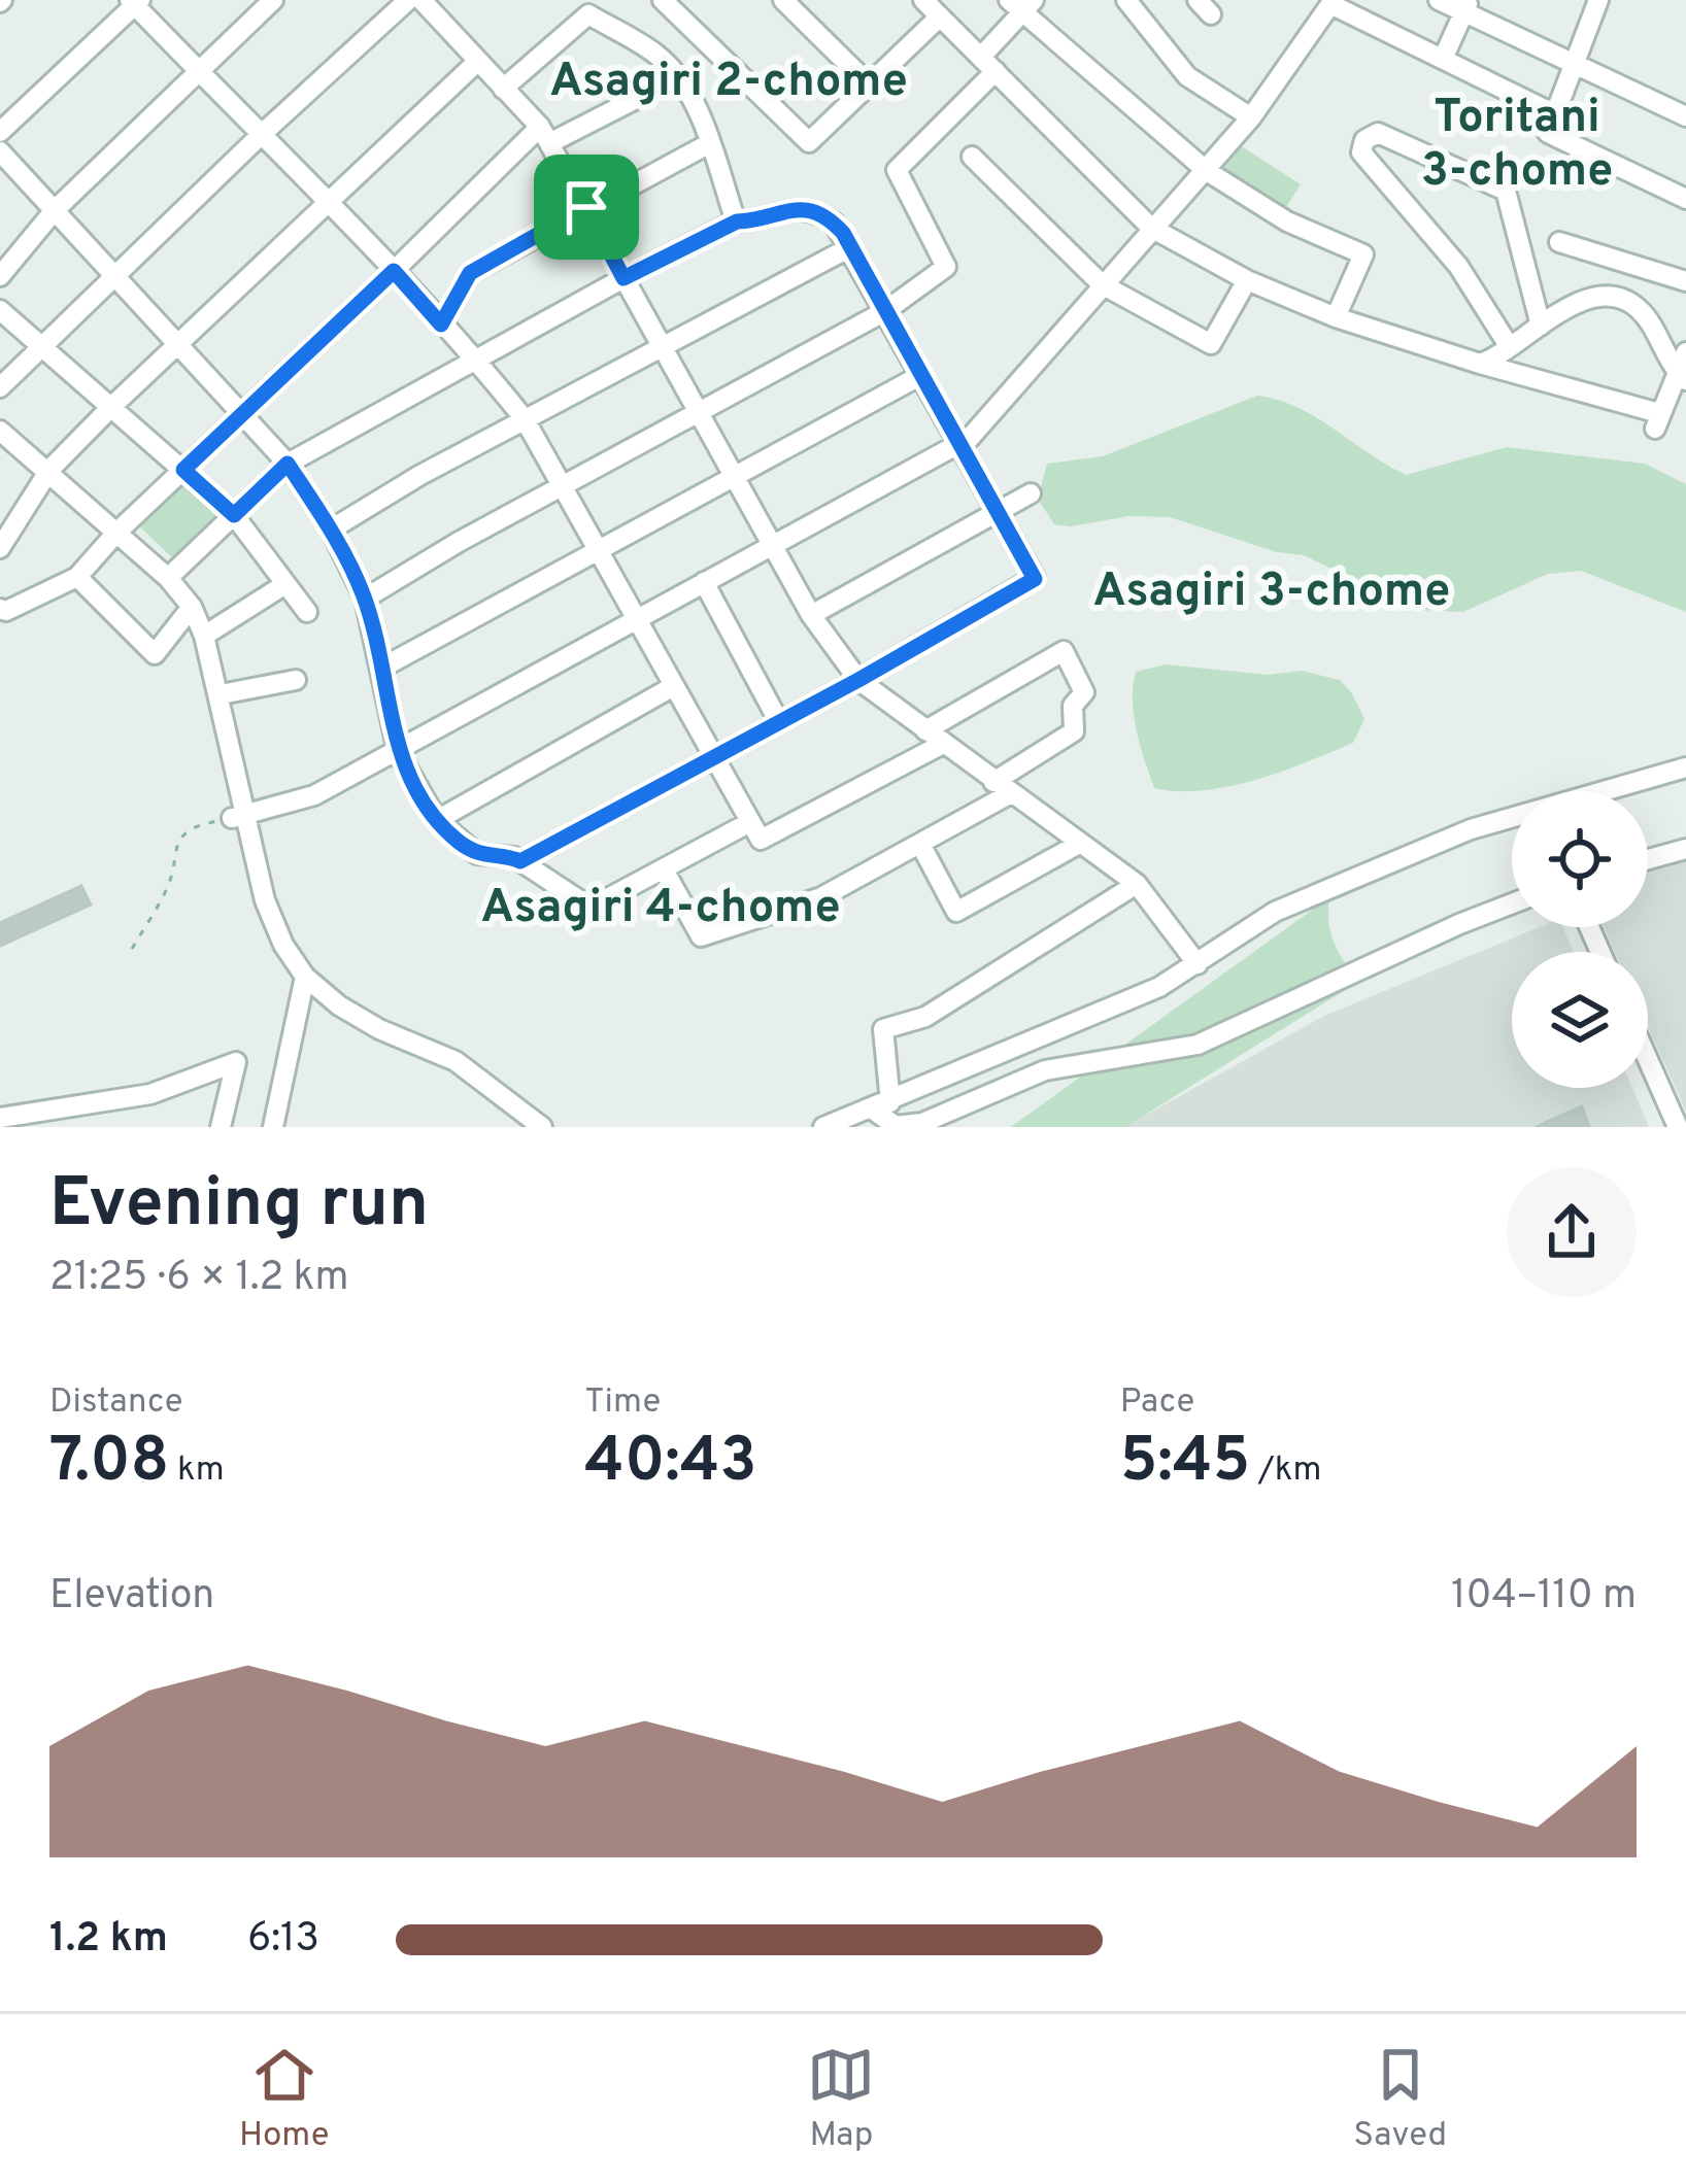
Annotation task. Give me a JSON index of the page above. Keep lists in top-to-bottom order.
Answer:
{
  "districts": [
    "Asagiri 2-chome",
    "Toritani 3-chome",
    "Asagiri 3-chome",
    "Asagiri 4-chome"
  ],
  "page": {
    "heading": ["Evening run", "21:25 · 6 × 1.2 km"],
    "stats": [
      ["Distance", "7.08 km"],
      ["Time", "40:43"],
      ["Pace", "5:45 /km"]
    ],
    "chart": ["Elevation", "104–110 m"],
    "list": [
      {
        "name": "1.2 km",
        "note": "6:13"
      }
    ],
    "tabs": ["Home", "Map", "Saved"]
  }
}
